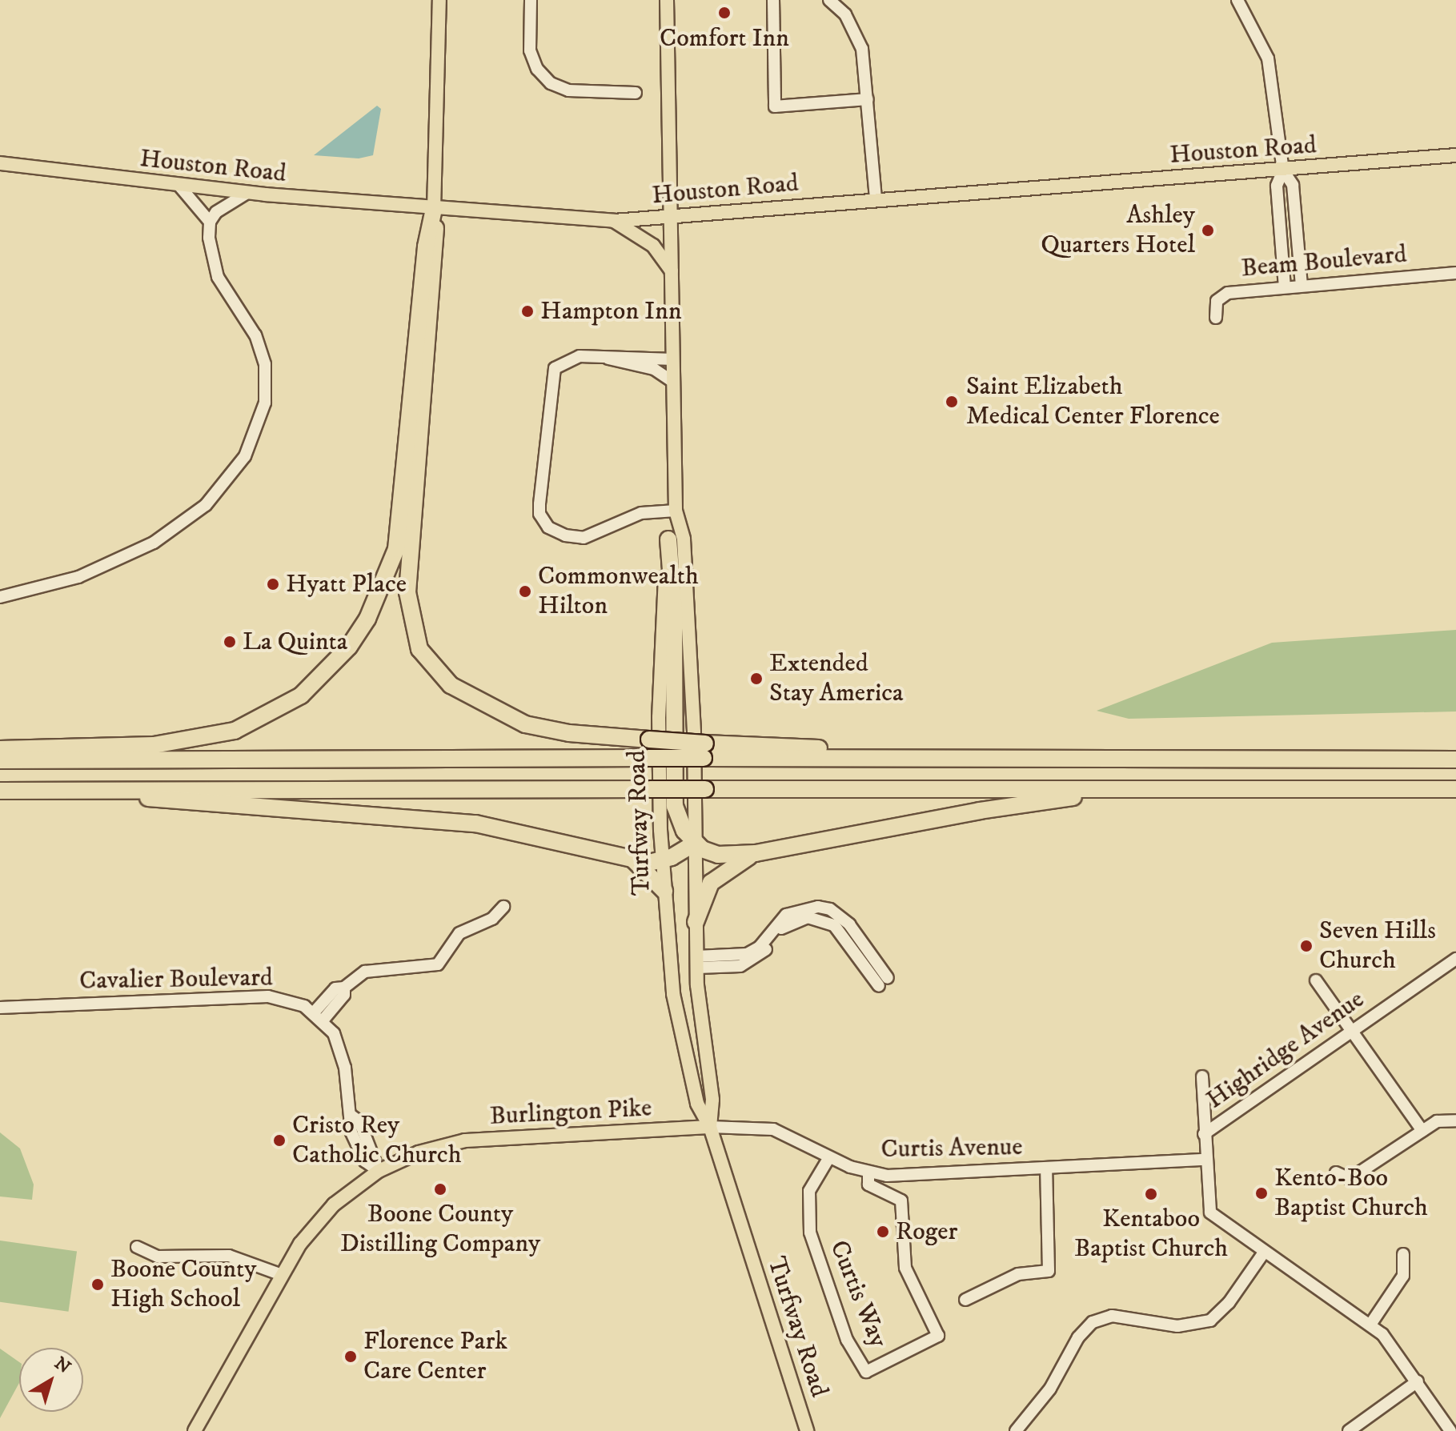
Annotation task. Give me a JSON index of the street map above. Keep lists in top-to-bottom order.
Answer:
{
  "streets": {
    "main road": ["Houston Road", "Turfway Road", "Burlington Pike"],
    "street": [
      "Beam Boulevard",
      "Cavalier Boulevard",
      "Highridge Avenue",
      "Curtis Avenue",
      "Curtis Way"
    ]
  },
  "crossings": [
    ["Houston Road", "Turfway Road"],
    ["Turfway Road", "Burlington Pike"],
    ["Turfway Road", "Curtis Avenue"],
    ["Cavalier Boulevard", "Burlington Pike"],
    ["Burlington Pike", "Curtis Avenue"],
    ["Curtis Avenue", "Curtis Way"]
  ],
  "places": [
    "Comfort Inn",
    "Ashley Quarters Hotel",
    "Hampton Inn",
    "Saint Elizabeth Medical Center Florence",
    "Hyatt Place",
    "Commonwealth Hilton",
    "La Quinta",
    "Extended Stay America",
    "Seven Hills Church",
    "Cristo Rey Catholic Church",
    "Boone County Distilling Company",
    "Kento-Boo Baptist Church",
    "Kentaboo Baptist Church",
    "Roger",
    "Boone County High School",
    "Florence Park Care Center"
  ],
  "north": "top right"
}
